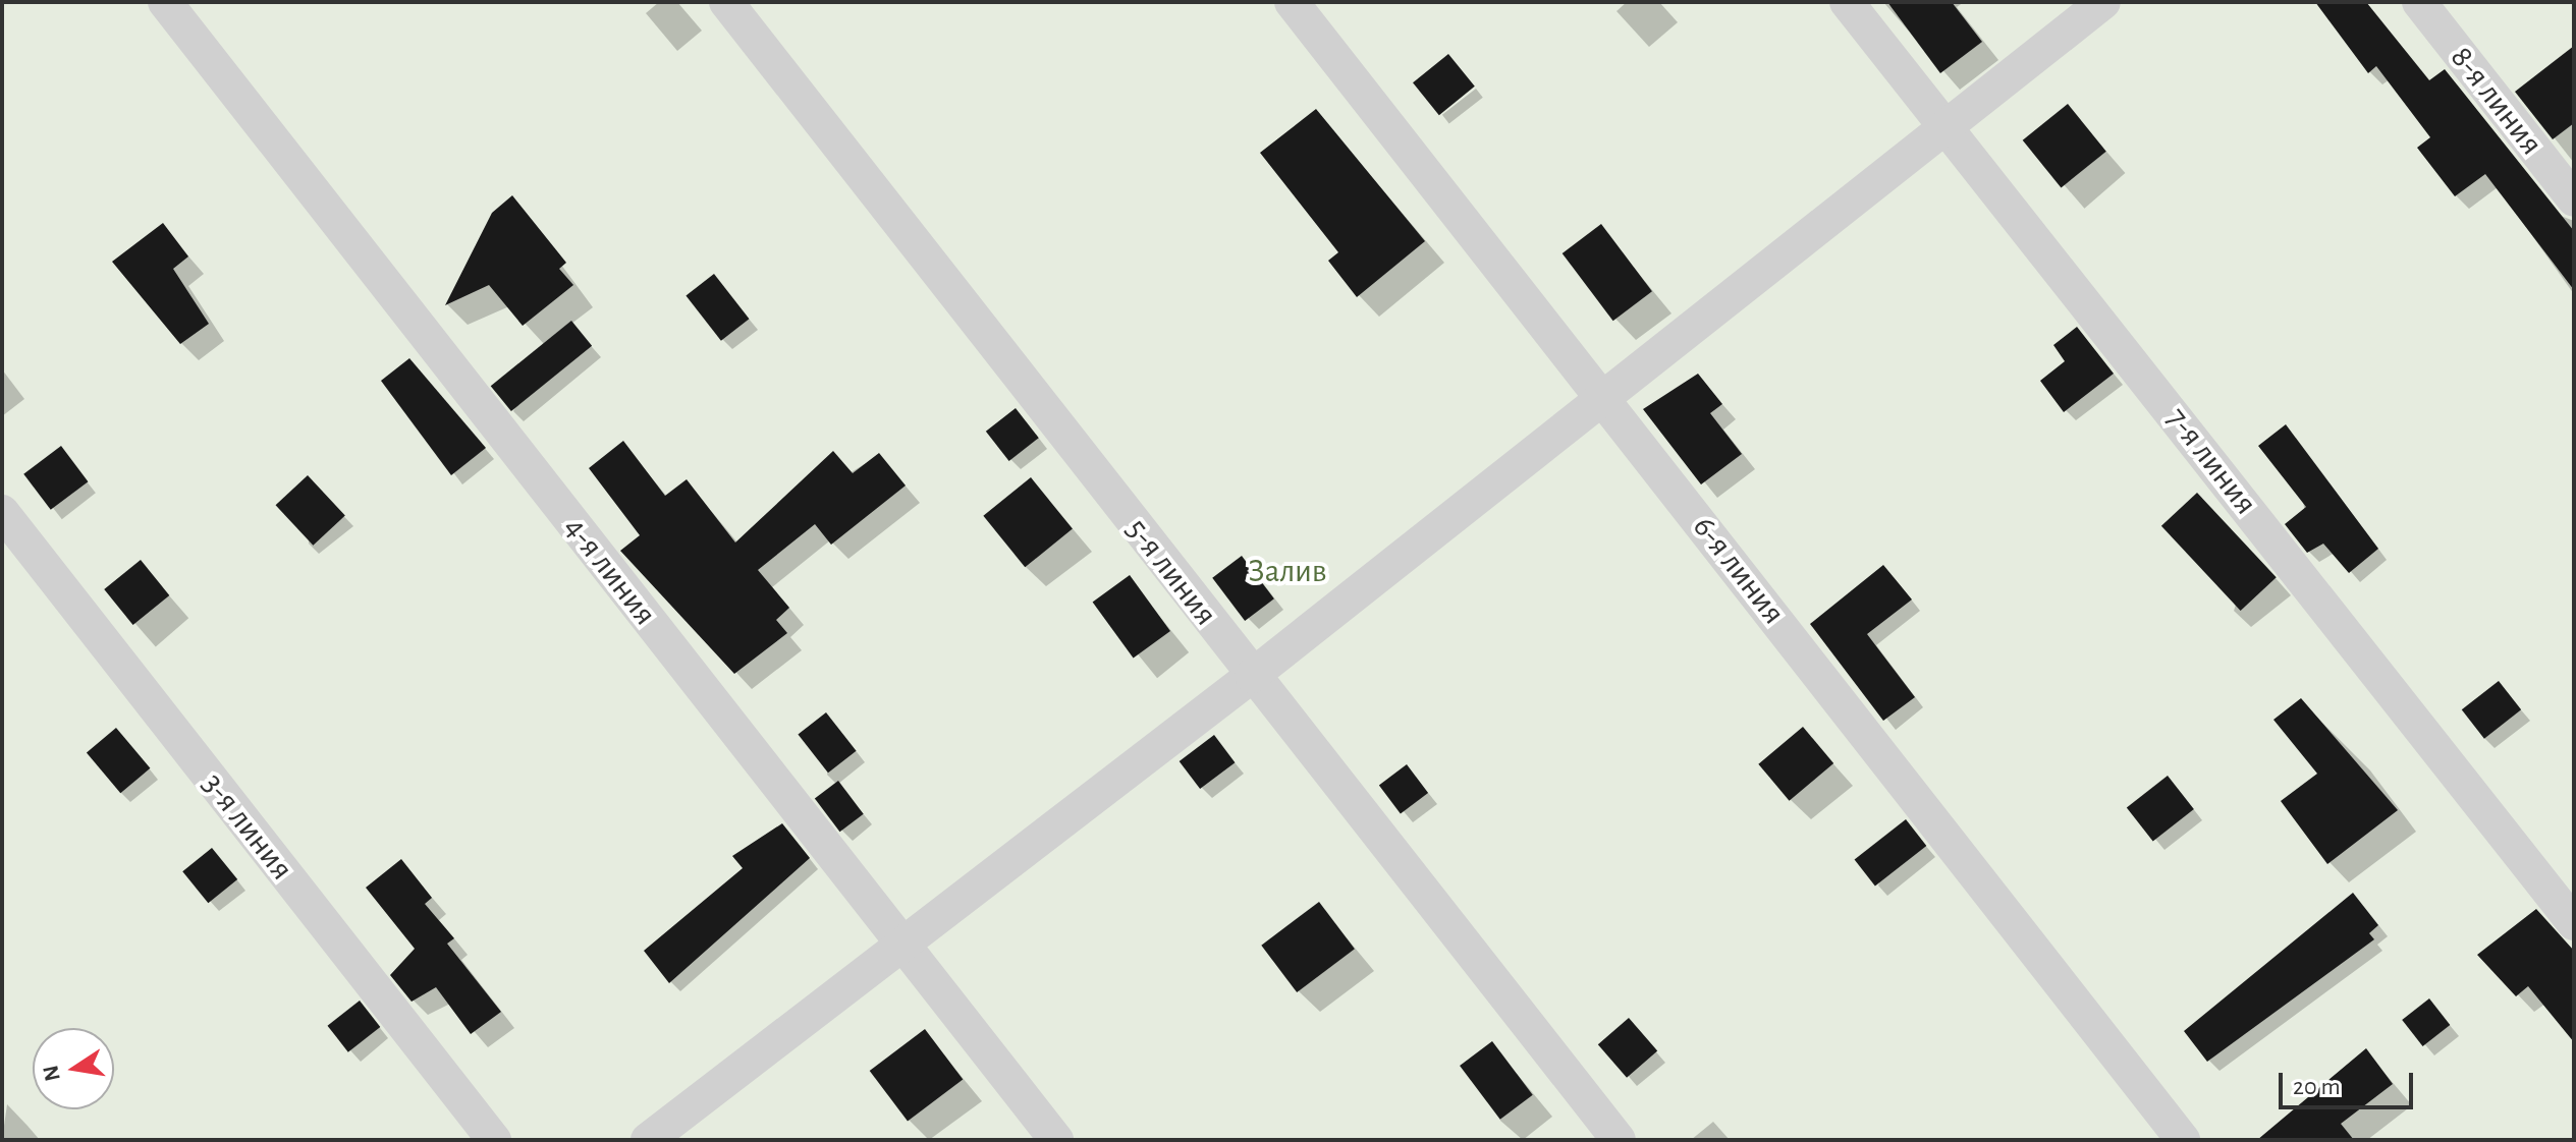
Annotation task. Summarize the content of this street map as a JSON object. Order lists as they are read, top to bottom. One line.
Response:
{"streets":{"street":["8-я линия","7-я линия","6-я линия","4-я линия","5-я линия","3-я линия"]},"parks":["Залив"],"scale_bar":"20 m","north":"left"}
